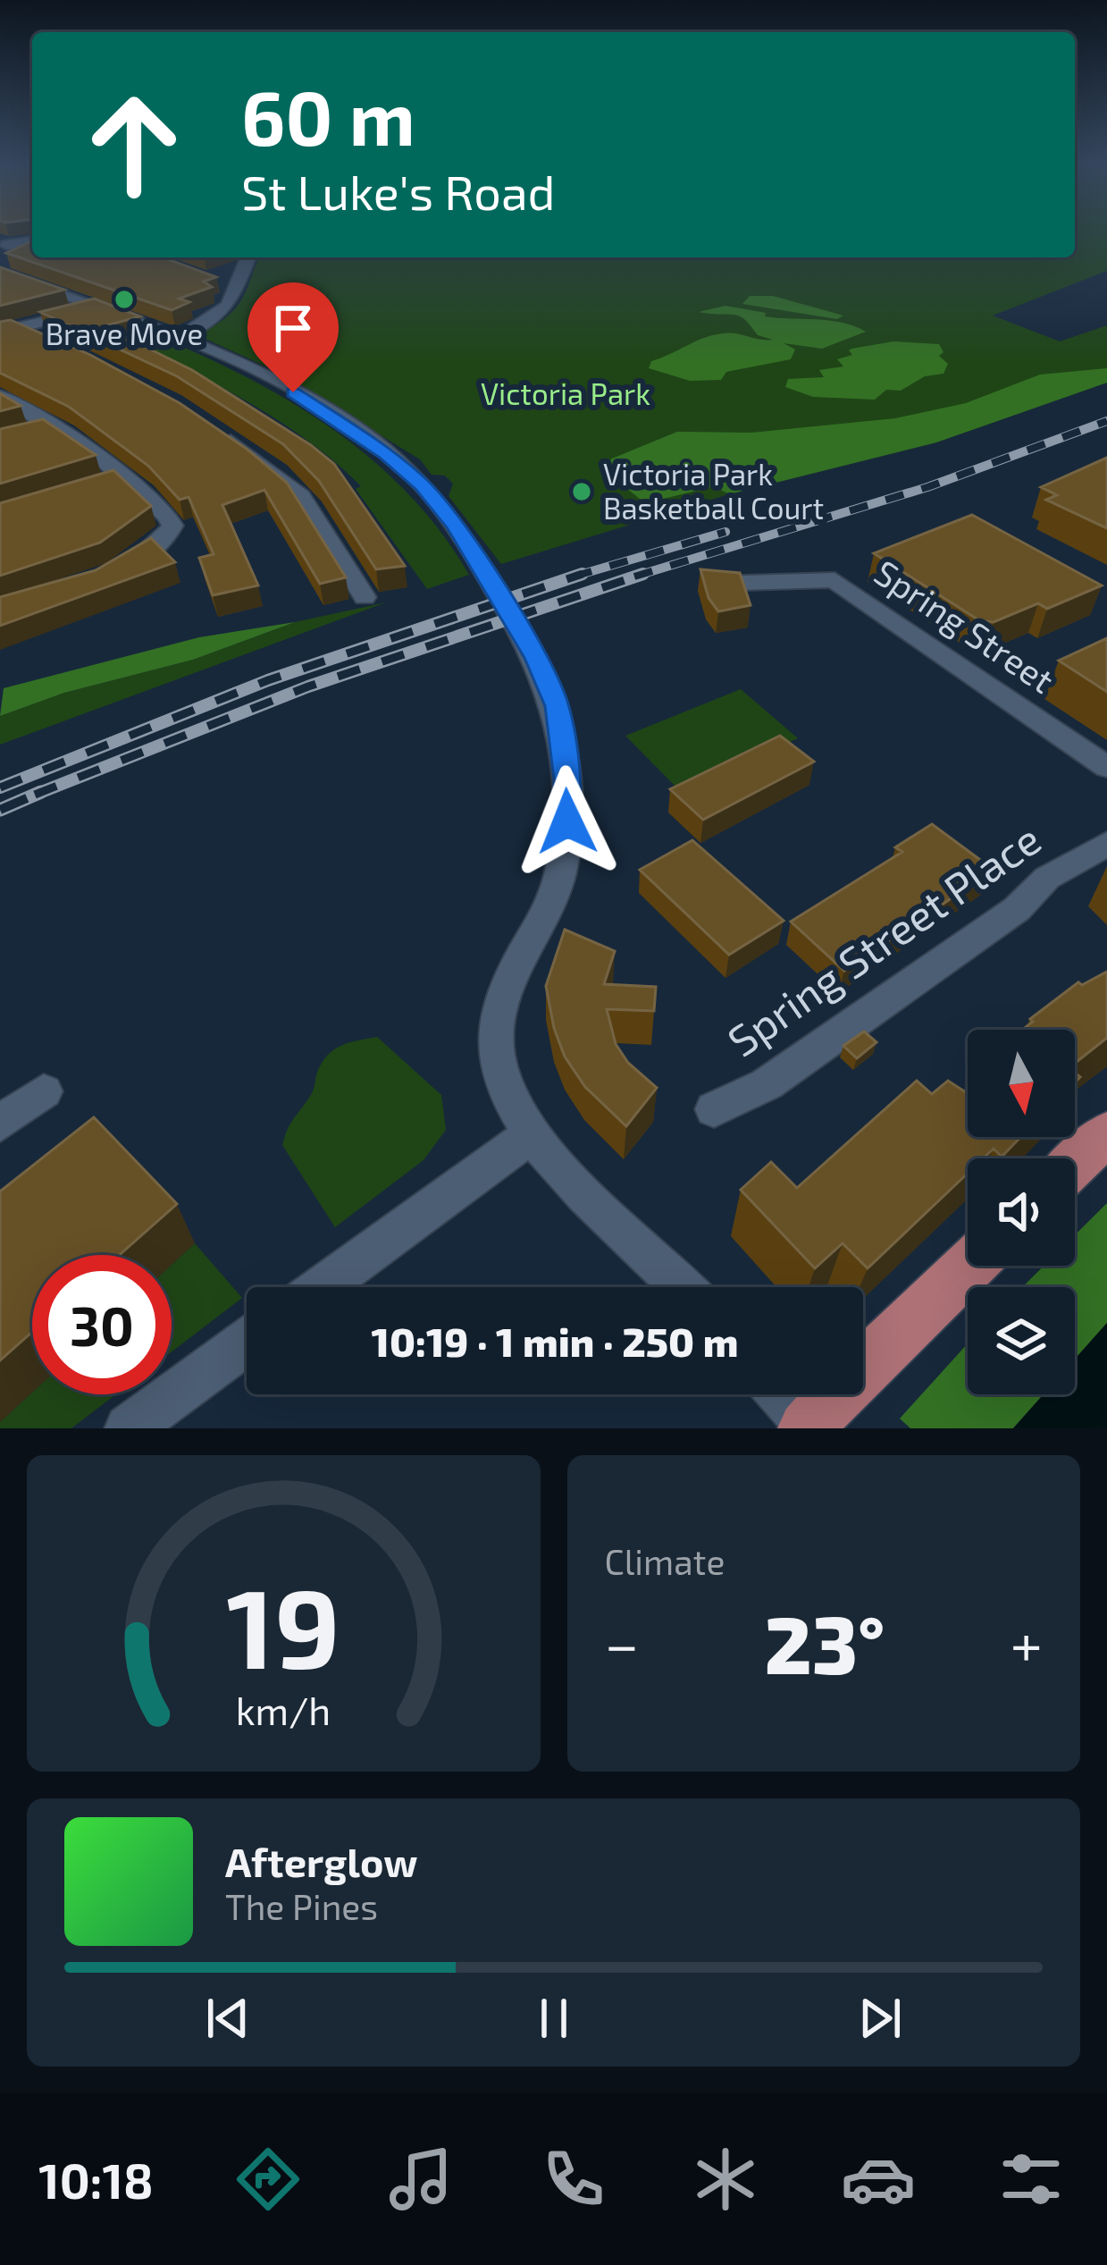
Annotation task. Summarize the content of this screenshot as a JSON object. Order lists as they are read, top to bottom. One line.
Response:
{"streets":{"street":["Spring Street","Spring Street Place"]},"parks":["Victoria Park"],"places":["Brave Move","Victoria Park Basketball Court"],"north":"bottom","page":{"turn":["60 m","St Luke's Road"],"limit":"30","trip":"10:19 · 1 min · 250 m","tile":"Climate","heat":["−","23°","+"],"song":["Afterglow","The Pines"],"tabs":"10:18","gauge":["19","km/h"]}}
